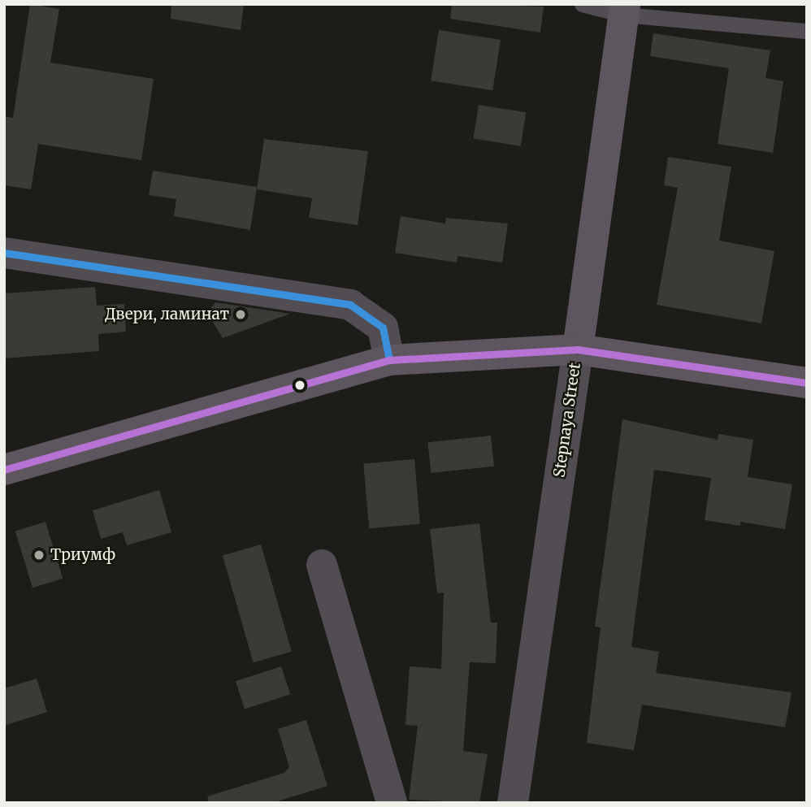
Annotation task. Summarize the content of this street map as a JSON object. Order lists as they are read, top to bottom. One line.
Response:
{"streets":{"main road":["Stepnaya Street"]},"places":["Двери, ламинат","Триумф"]}
